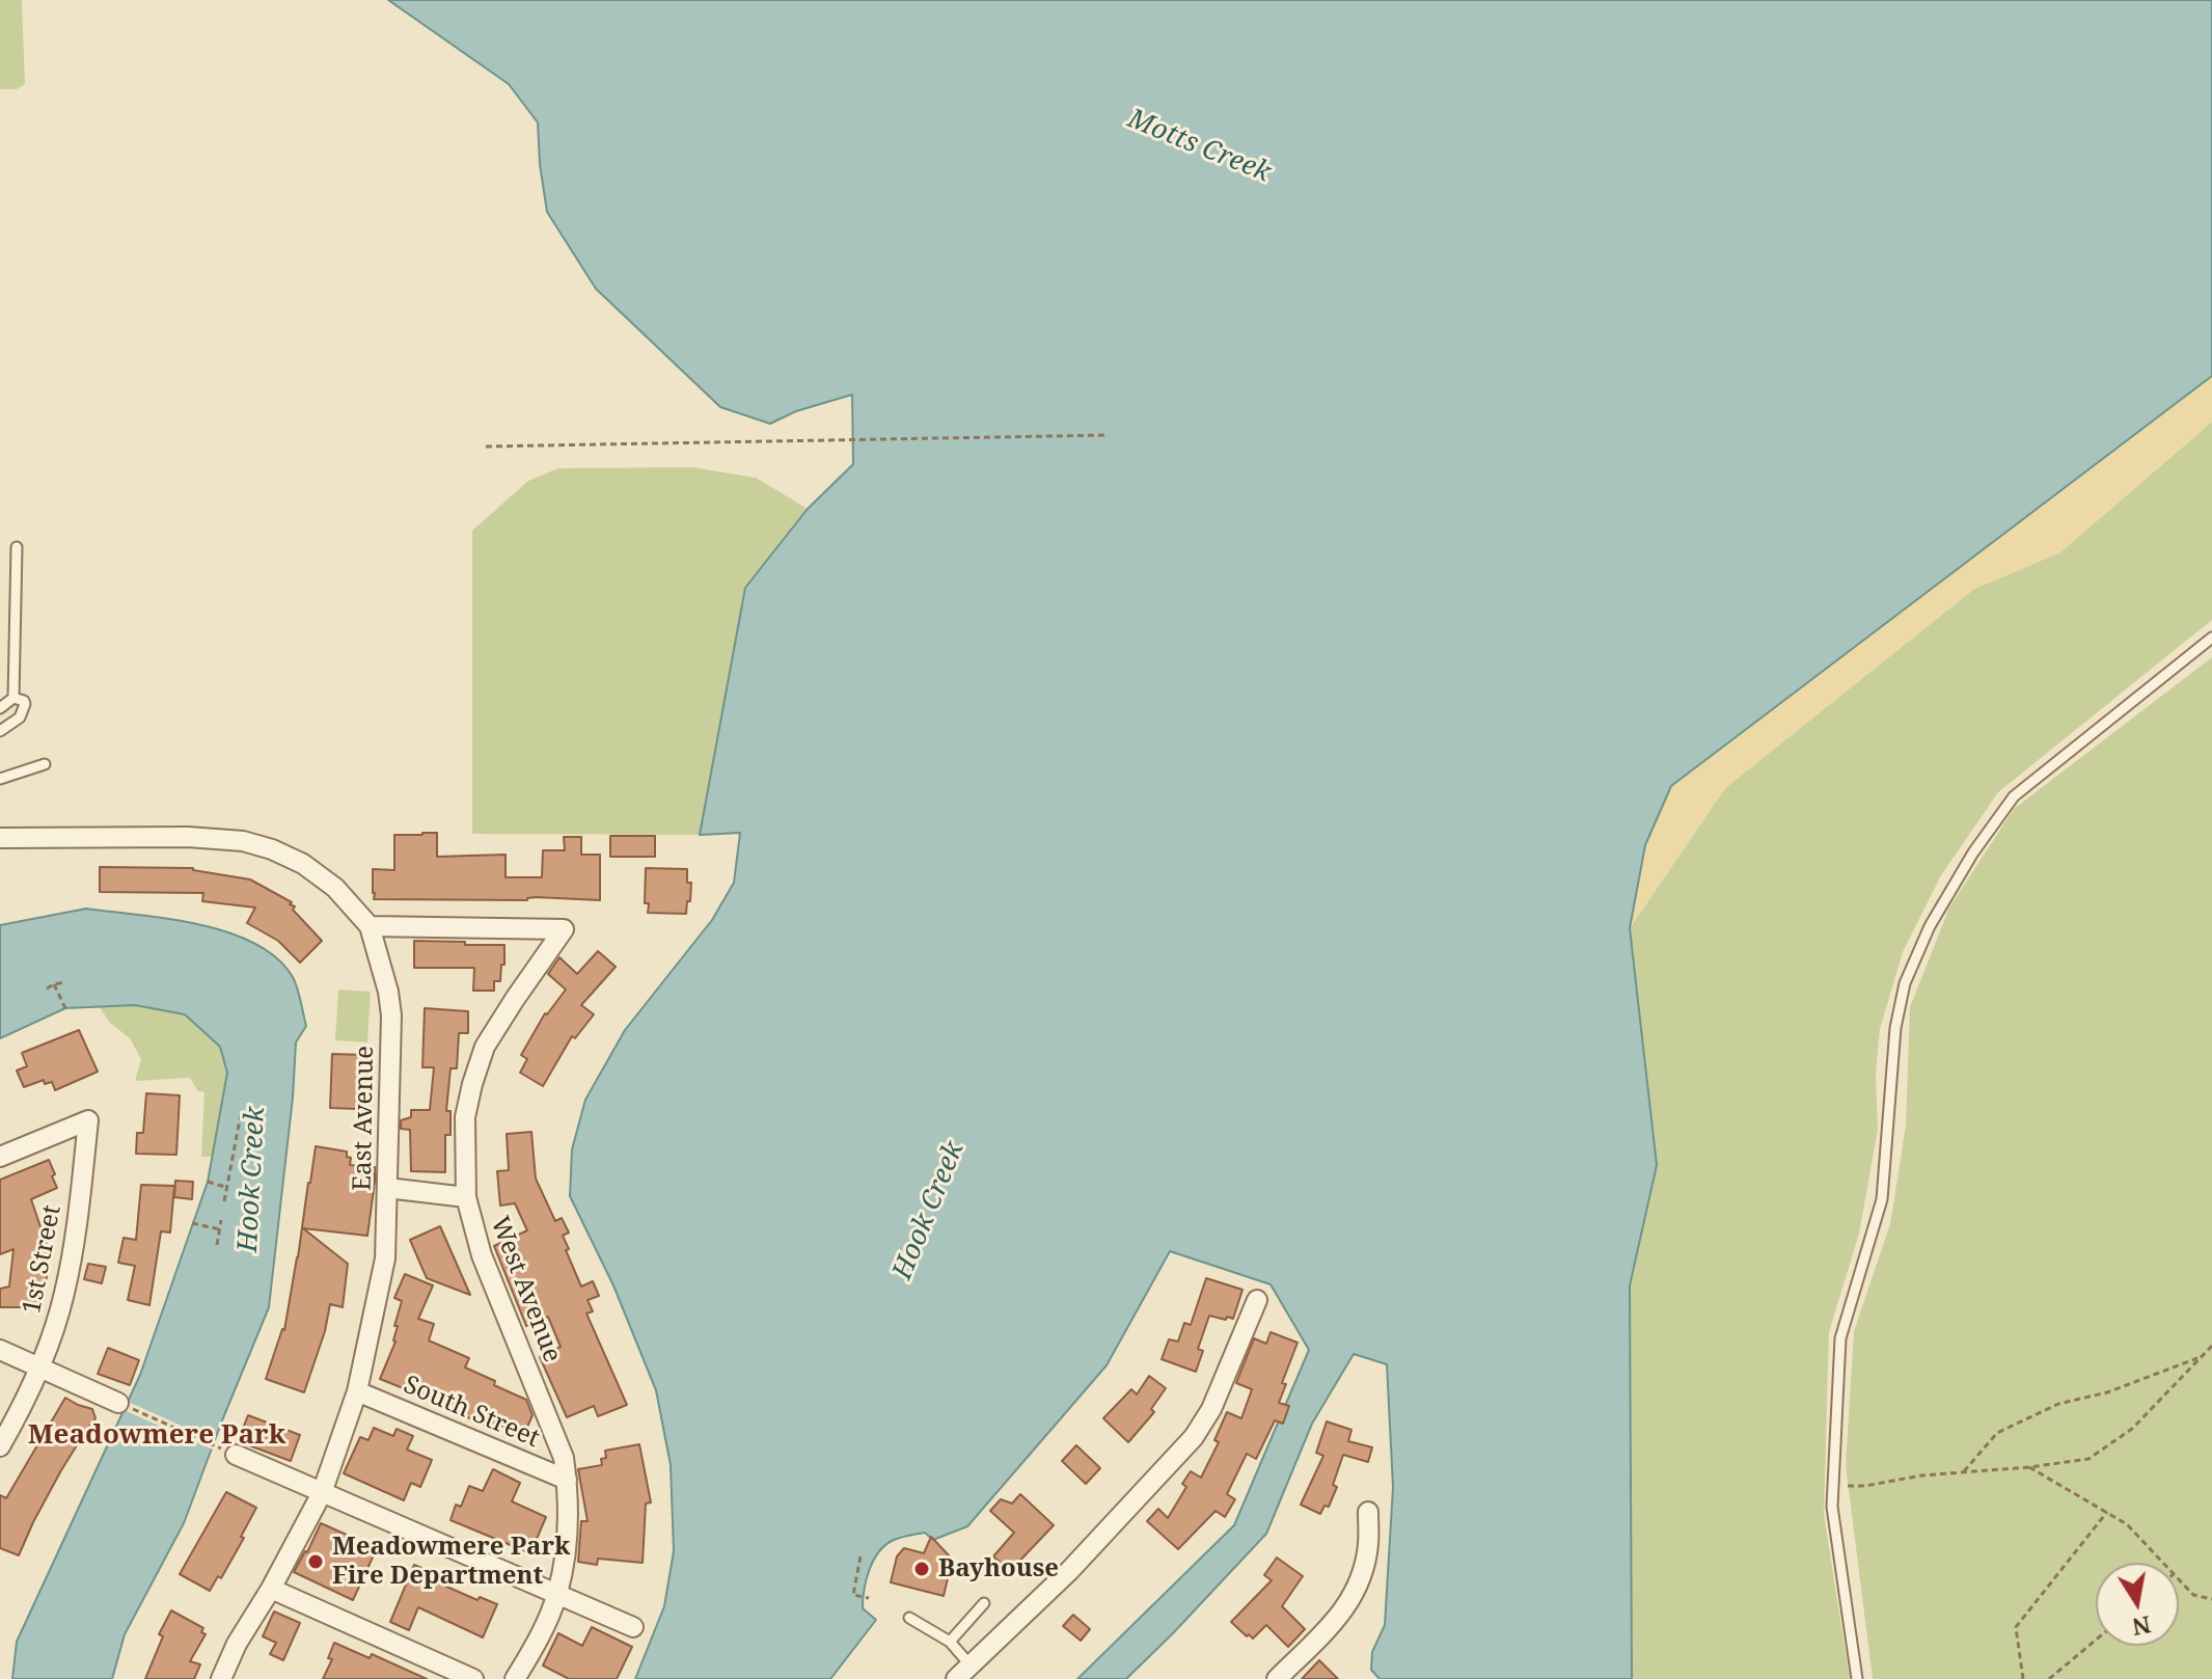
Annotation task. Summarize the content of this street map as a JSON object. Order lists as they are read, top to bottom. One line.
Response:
{"streets":{"street":["East Avenue","1st Street","West Avenue","South Street"]},"crossings":[["East Avenue","West Avenue"],["East Avenue","South Street"],["West Avenue","South Street"]],"districts":["Meadowmere Park"],"water":["Motts Creek","Hook Creek"],"places":["Meadowmere Park Fire Department","Bayhouse"],"north":"bottom"}
